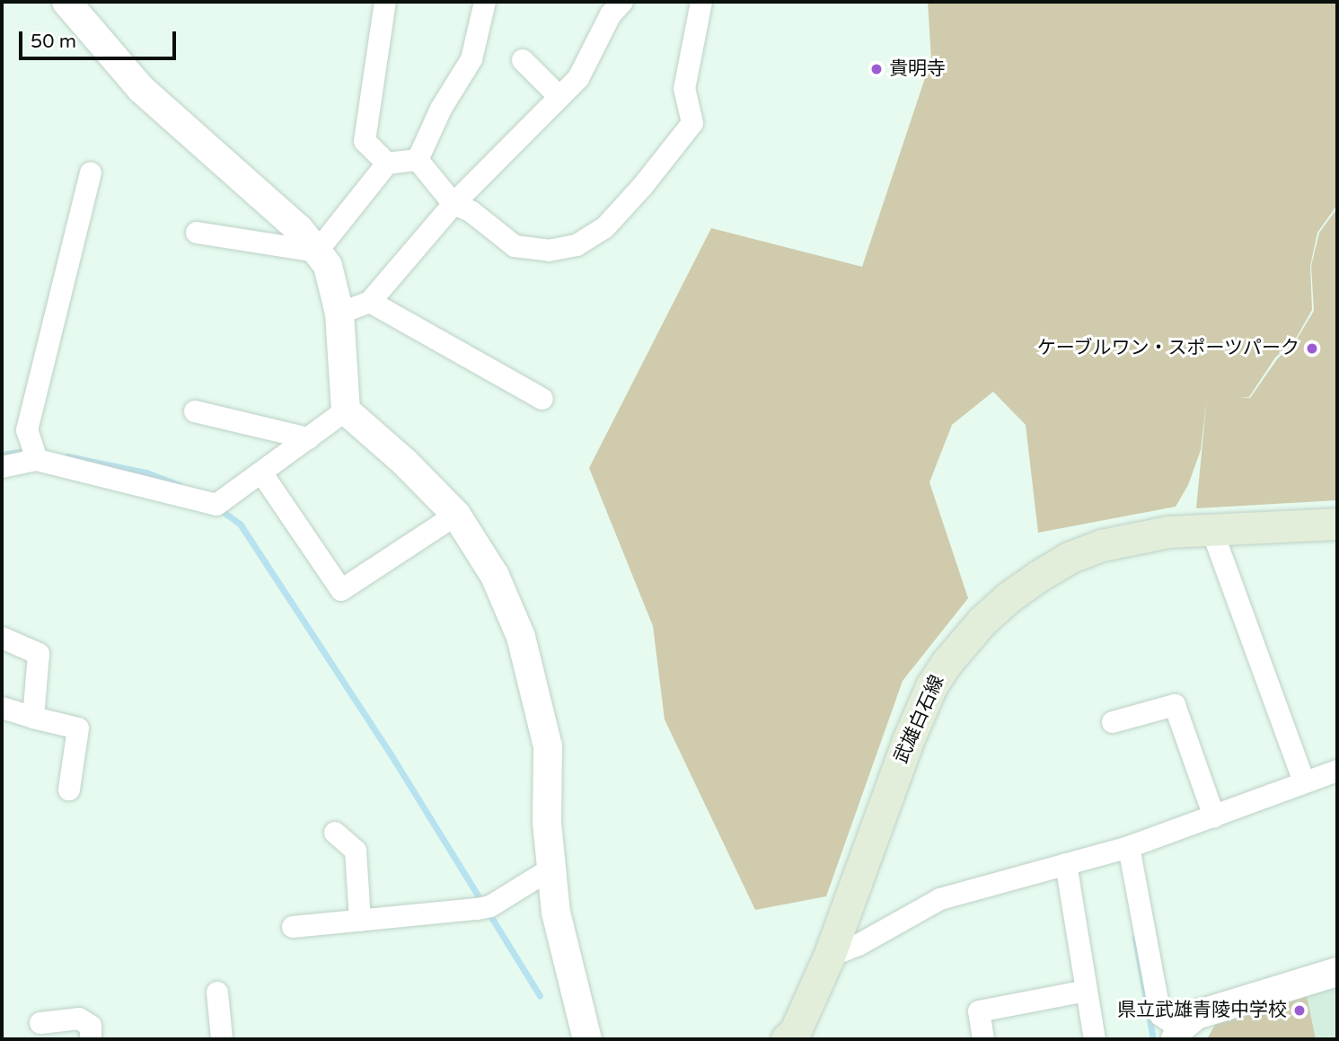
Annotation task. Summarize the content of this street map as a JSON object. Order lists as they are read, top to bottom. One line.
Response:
{"streets":{"main road":["武雄白石線"]},"places":["貴明寺","ケーブルワン・スポーツパーク","県立武雄青陵中学校"],"scale_bar":"50 m"}
